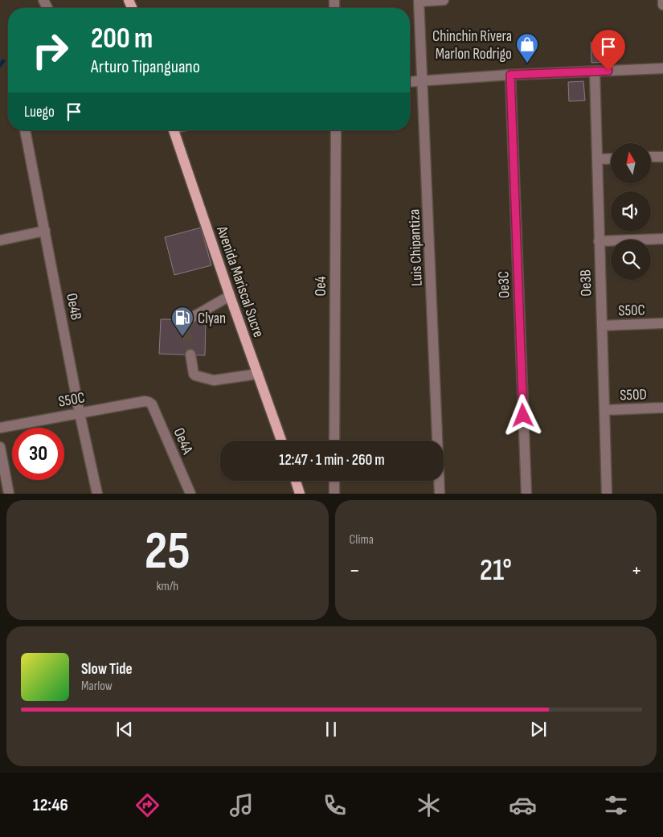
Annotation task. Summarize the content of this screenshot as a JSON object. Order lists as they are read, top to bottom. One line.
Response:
{"streets":{"main road":["Avenida Mariscal Sucre"],"street":["Luis Chipantiza","Oe3B","Oe3C","Oe4","Oe4B","S50C","S50D","Oe4A"]},"crossings":[["Oe3B","S50C"],["Oe3B","S50D"],["Oe4B","S50C"],["S50C","Oe4A"]],"places":{"shop":["Chinchin Rivera Marlon Rodrigo"],"fuel station":["Clyan"]},"north":"top","page":{"turn":["200 m","Arturo Tipanguano"],"then":"Luego","limit":"30","trip":"12:47 · 1 min · 260 m","tile":[["25","km/h"],"Clima"],"heat":["−","21°","+"],"song":["Slow Tide","Marlow"],"tabs":"12:46"}}
